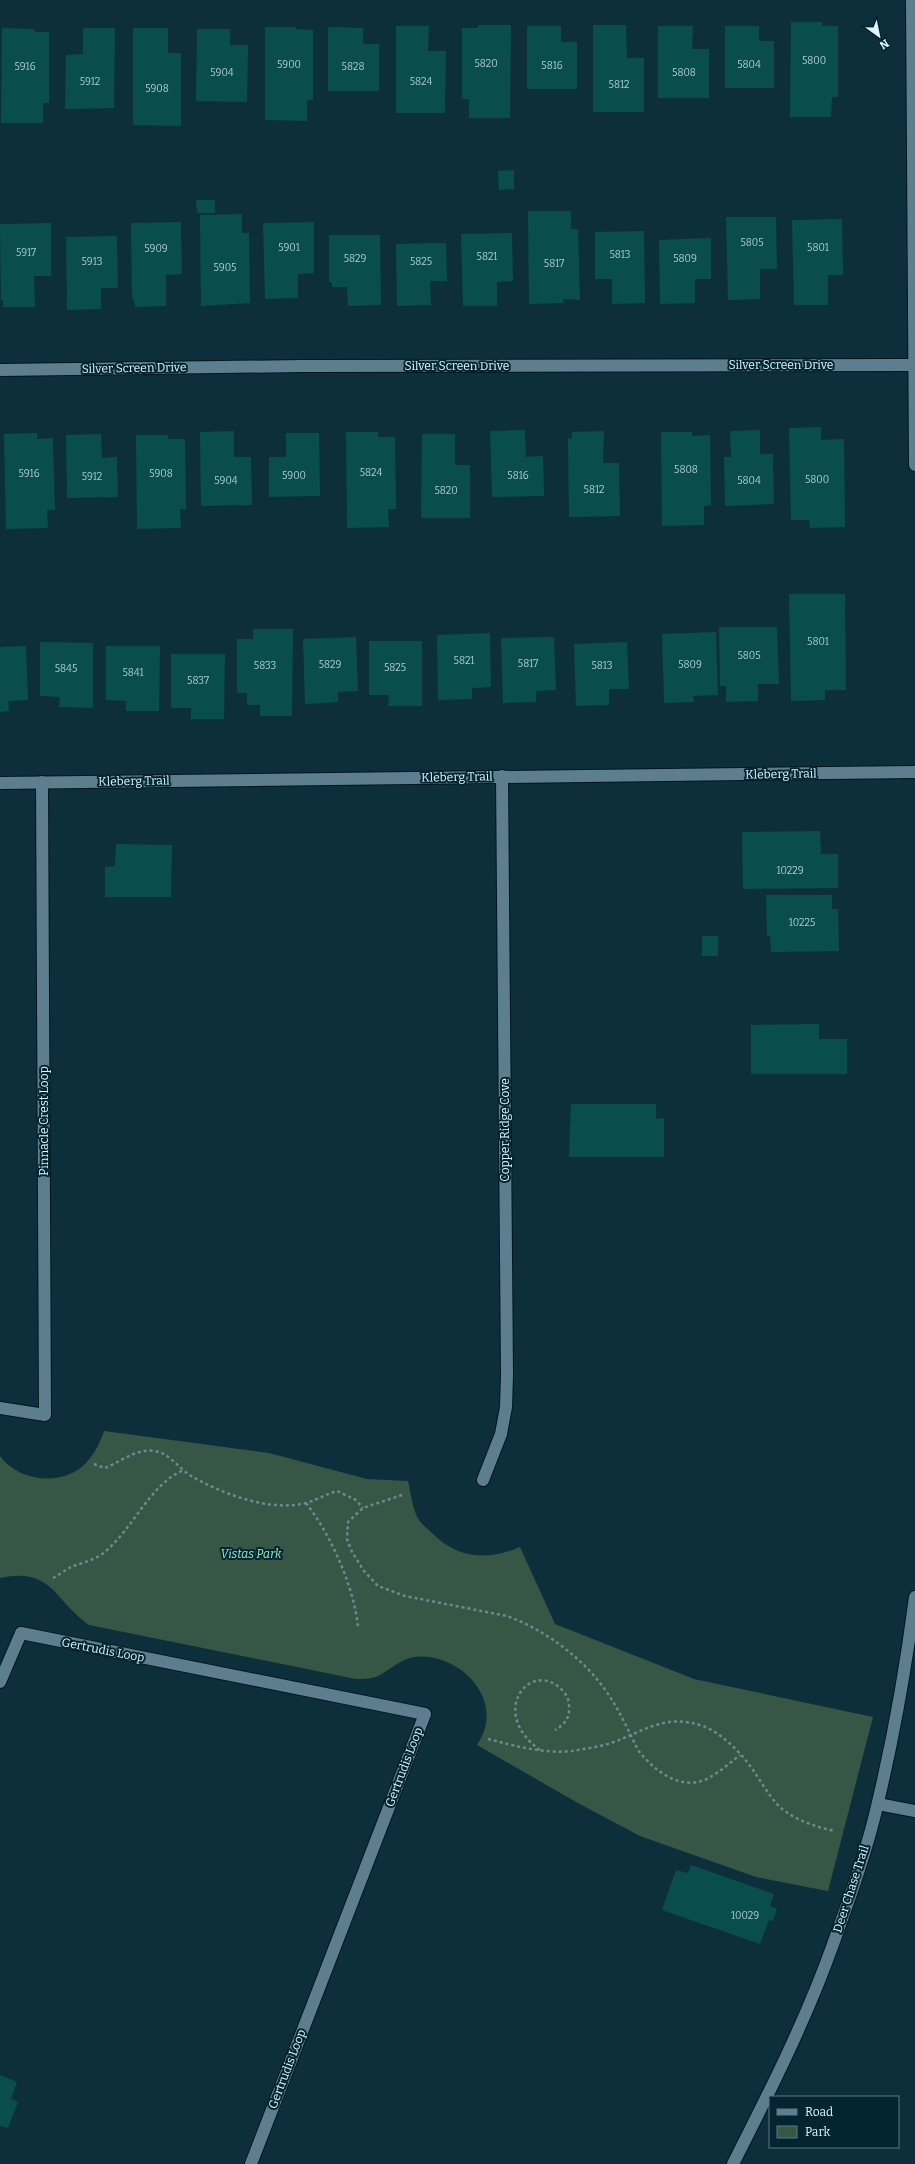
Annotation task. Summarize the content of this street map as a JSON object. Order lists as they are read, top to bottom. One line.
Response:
{"streets":{"street":["Silver Screen Drive","Kleberg Trail","Pinnacle Crest Loop","Copper Ridge Cove","Gertrudis Loop","Deer Chase Trail"]},"crossings":[["Kleberg Trail","Pinnacle Crest Loop"],["Kleberg Trail","Copper Ridge Cove"]],"parks":["Vistas Park"],"house_numbers":["5800","5820","5900","5804","5816","5916","5828","5904","5808","5912","5824","5812","5908","5805","5901","5801","5909","5917","5813","5821","5829","5809","5913","5825","5817","5905","5808","5824","5916","5908","5900","5816","5912","5800","5904","5804","5812","5820","5801","5805","5821","5817","5829","5809","5833","5813","5825","5845","5841","5837","10229","10225","10029"],"legend":["Road","Park"],"north":"bottom right"}
